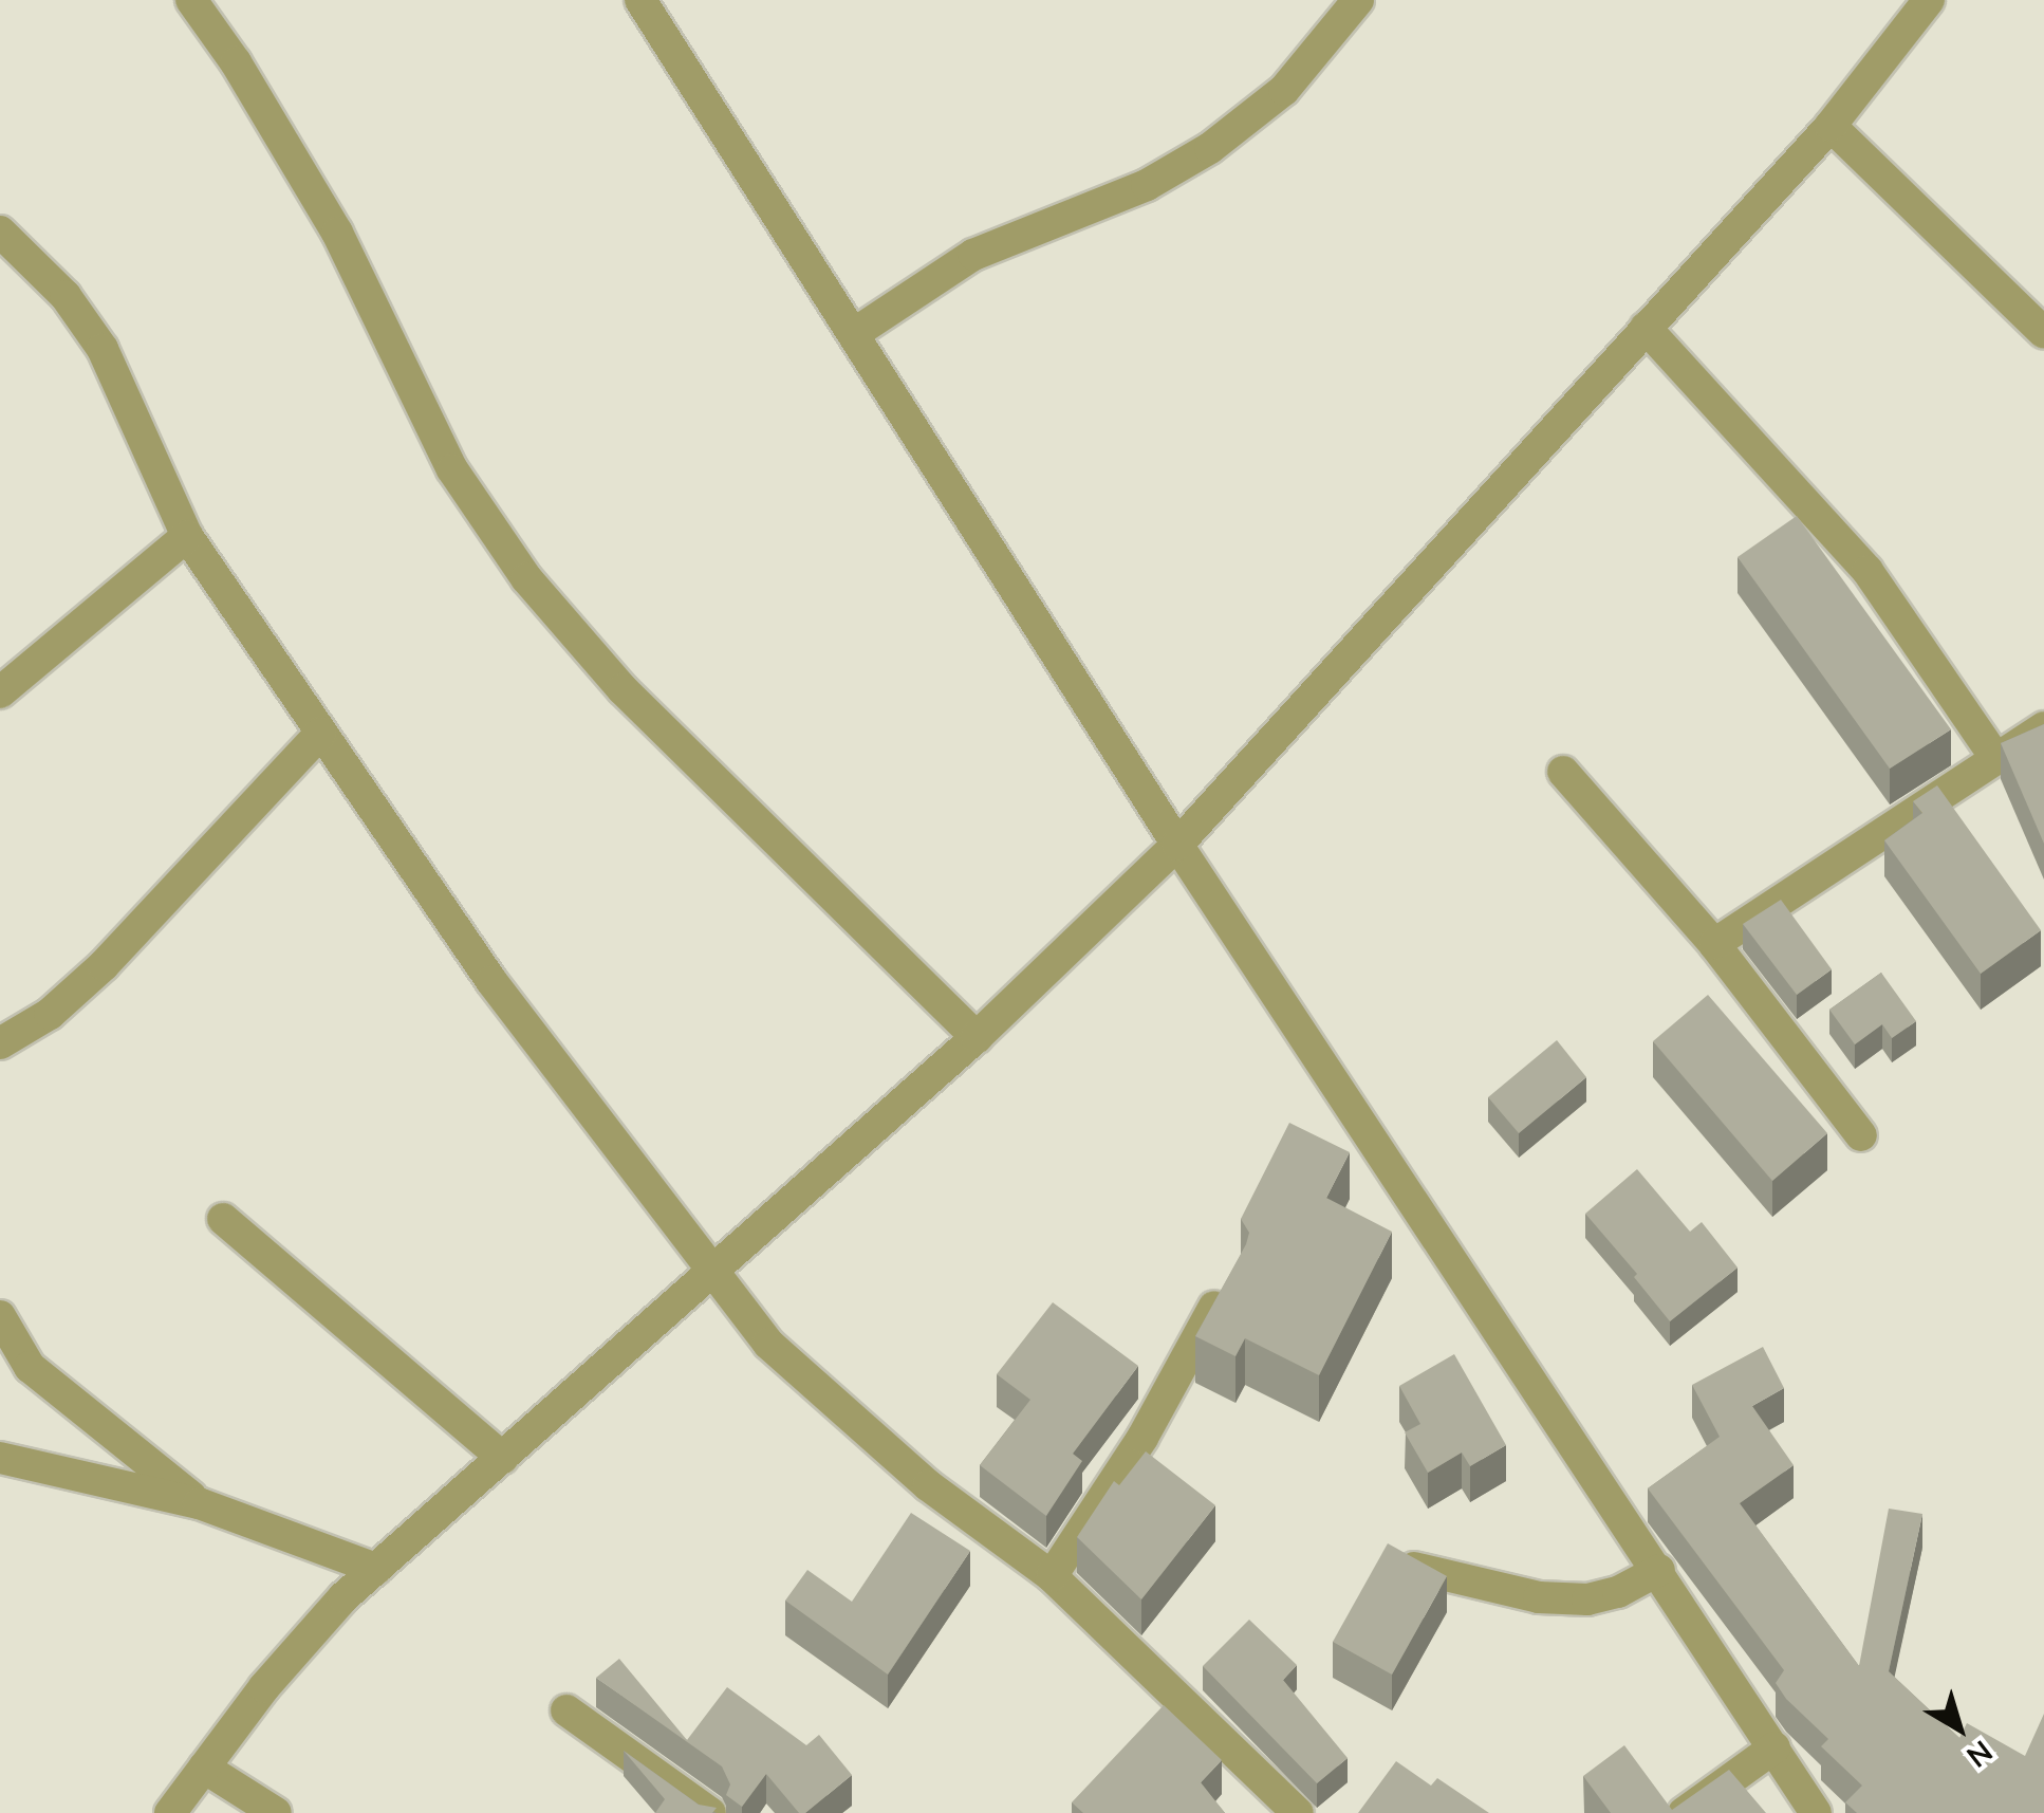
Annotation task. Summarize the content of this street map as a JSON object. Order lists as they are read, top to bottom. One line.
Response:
{"north":"bottom right"}
